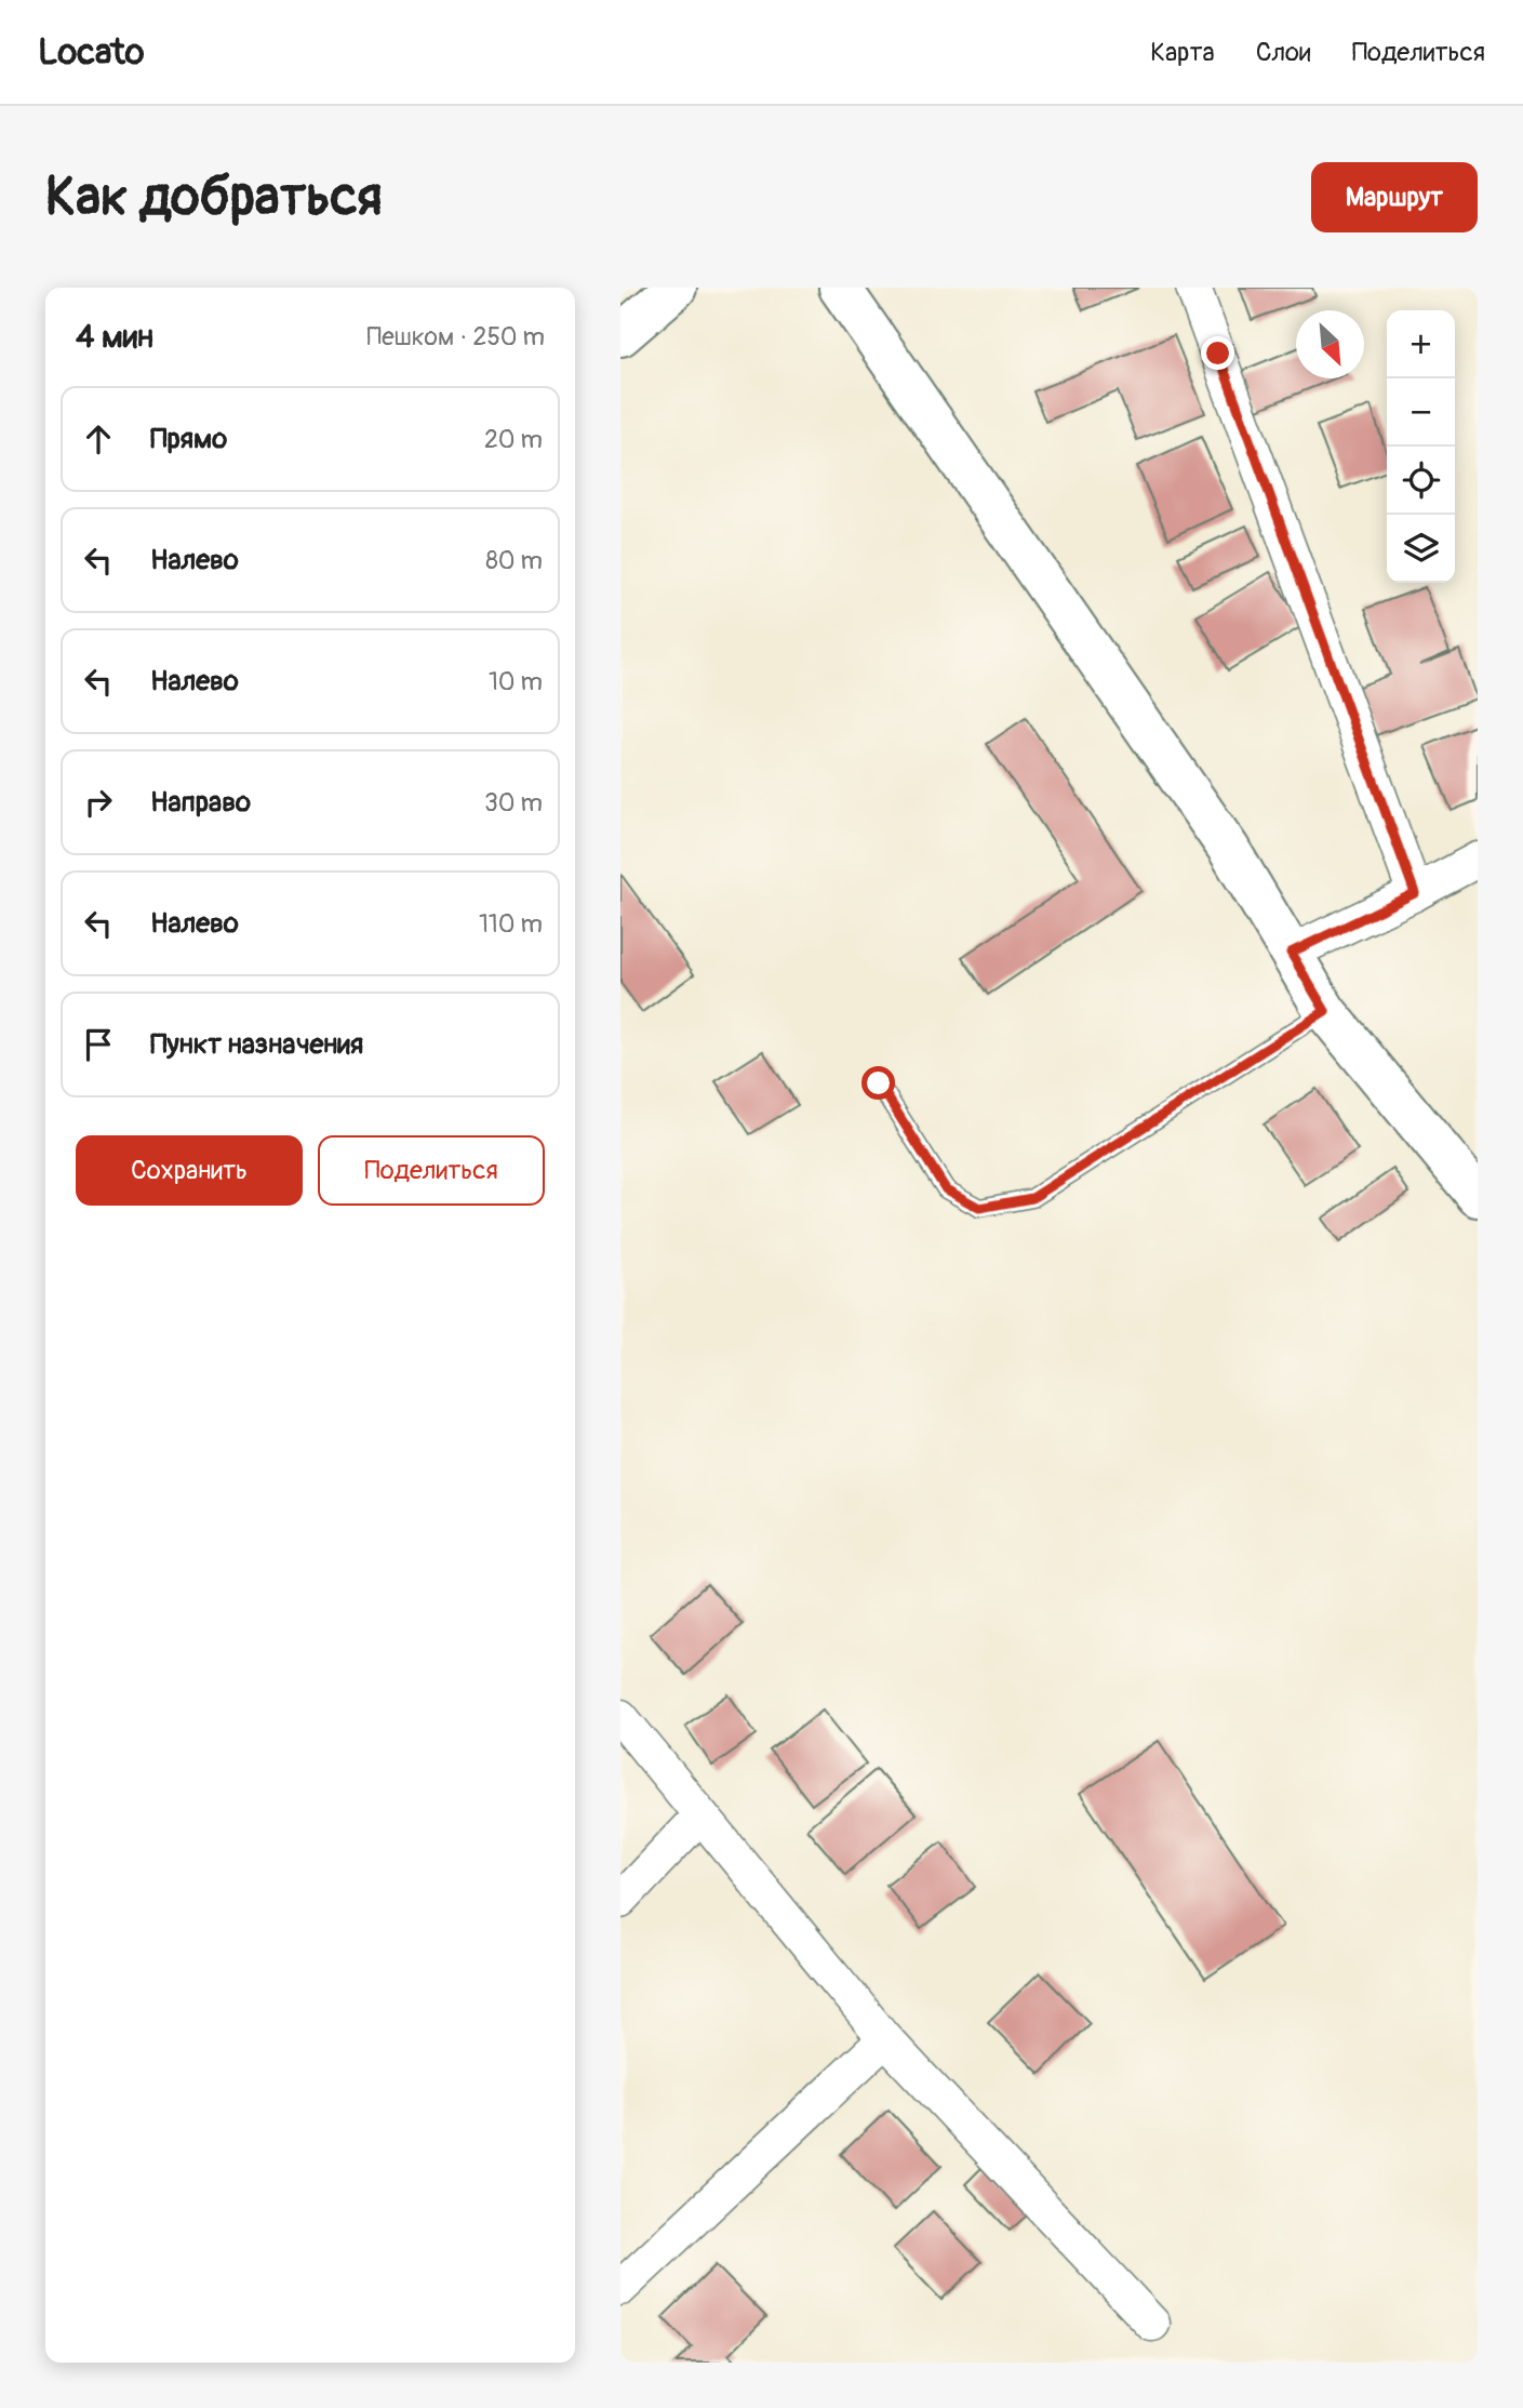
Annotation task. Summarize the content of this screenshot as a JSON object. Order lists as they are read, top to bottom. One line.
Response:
{"north":"bottom right","page":{"header":"Locato","nav":["Карта","Слои","Поделиться"],"buttons":["Маршрут",["Сохранить","Поделиться"]],"title":"Как добраться","heading":["4 мин","Пешком · 250 m"],"map_buttons":["+","−"],"list":[["Прямо","20 m"],["Налево","80 m"],["Налево","10 m"],["Направо","30 m"],["Налево","110 m"],"Пункт назначения"]}}
